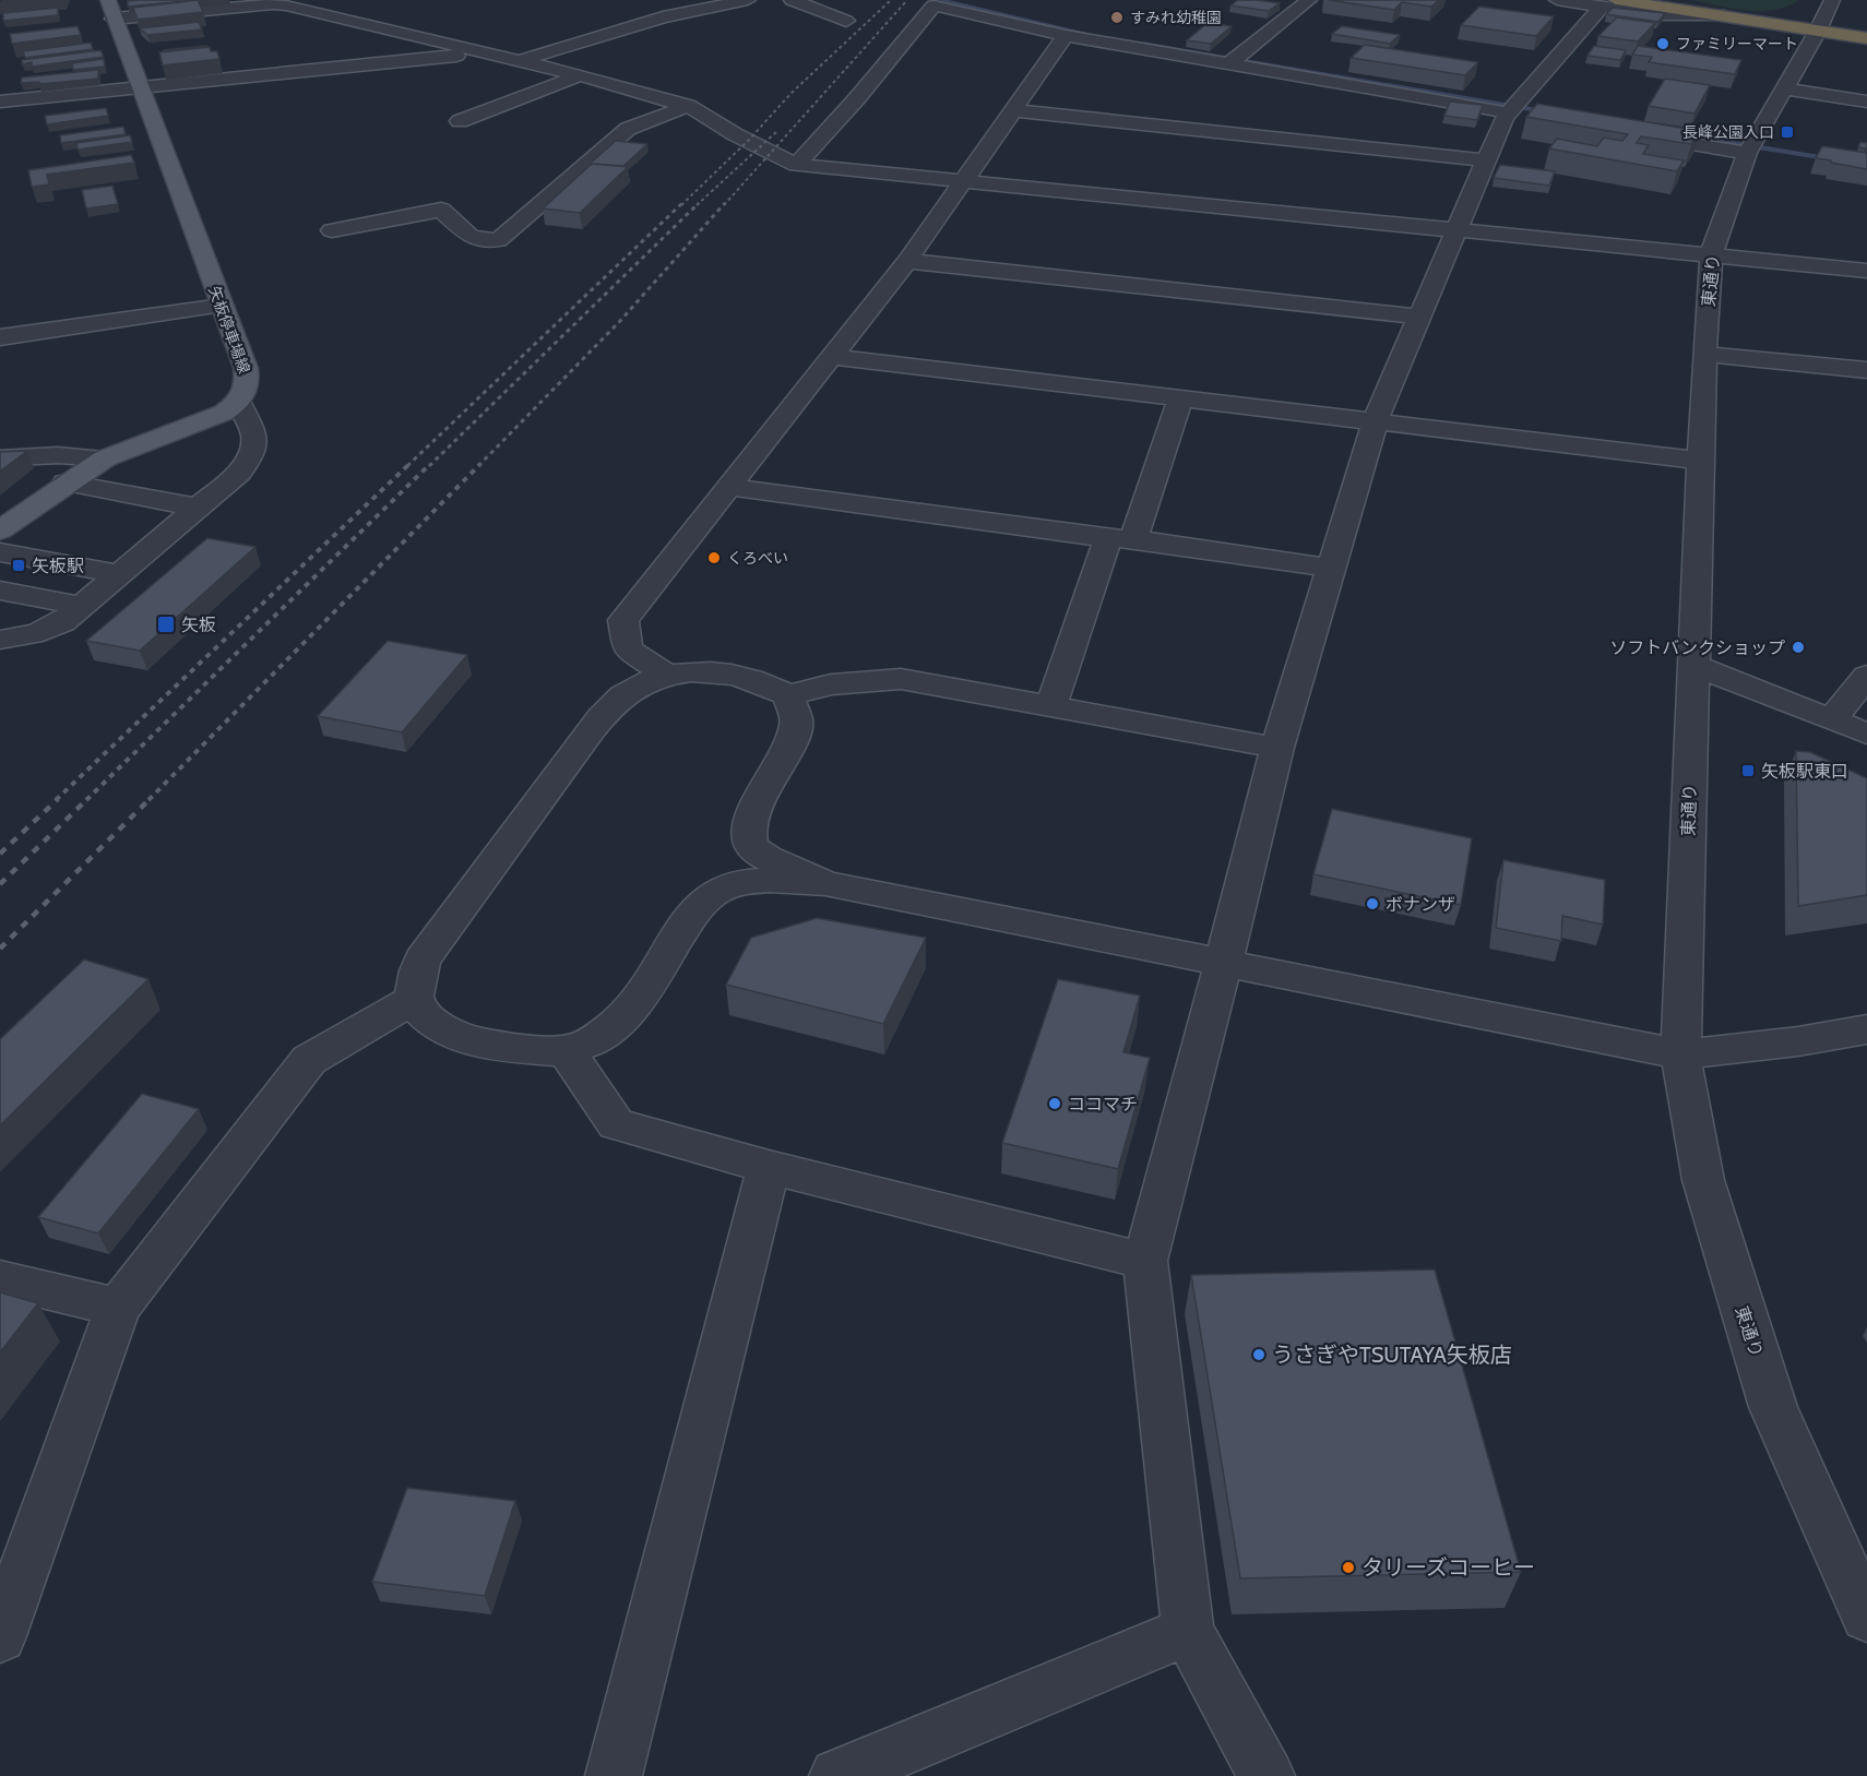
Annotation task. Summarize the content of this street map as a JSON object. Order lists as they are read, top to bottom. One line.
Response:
{"streets":{"main road":["矢板停車場線"],"street":["東通り"]},"places":{"other":["すみれ幼稚園","ファミリーマート","くろべい","ソフトバンクショップ","ボナンザ","ココマチ","うさぎやTSUTAYA矢板店","タリーズコーヒー"],"transit":["長峰公園入口","矢板駅","矢板","矢板駅東口"]}}
